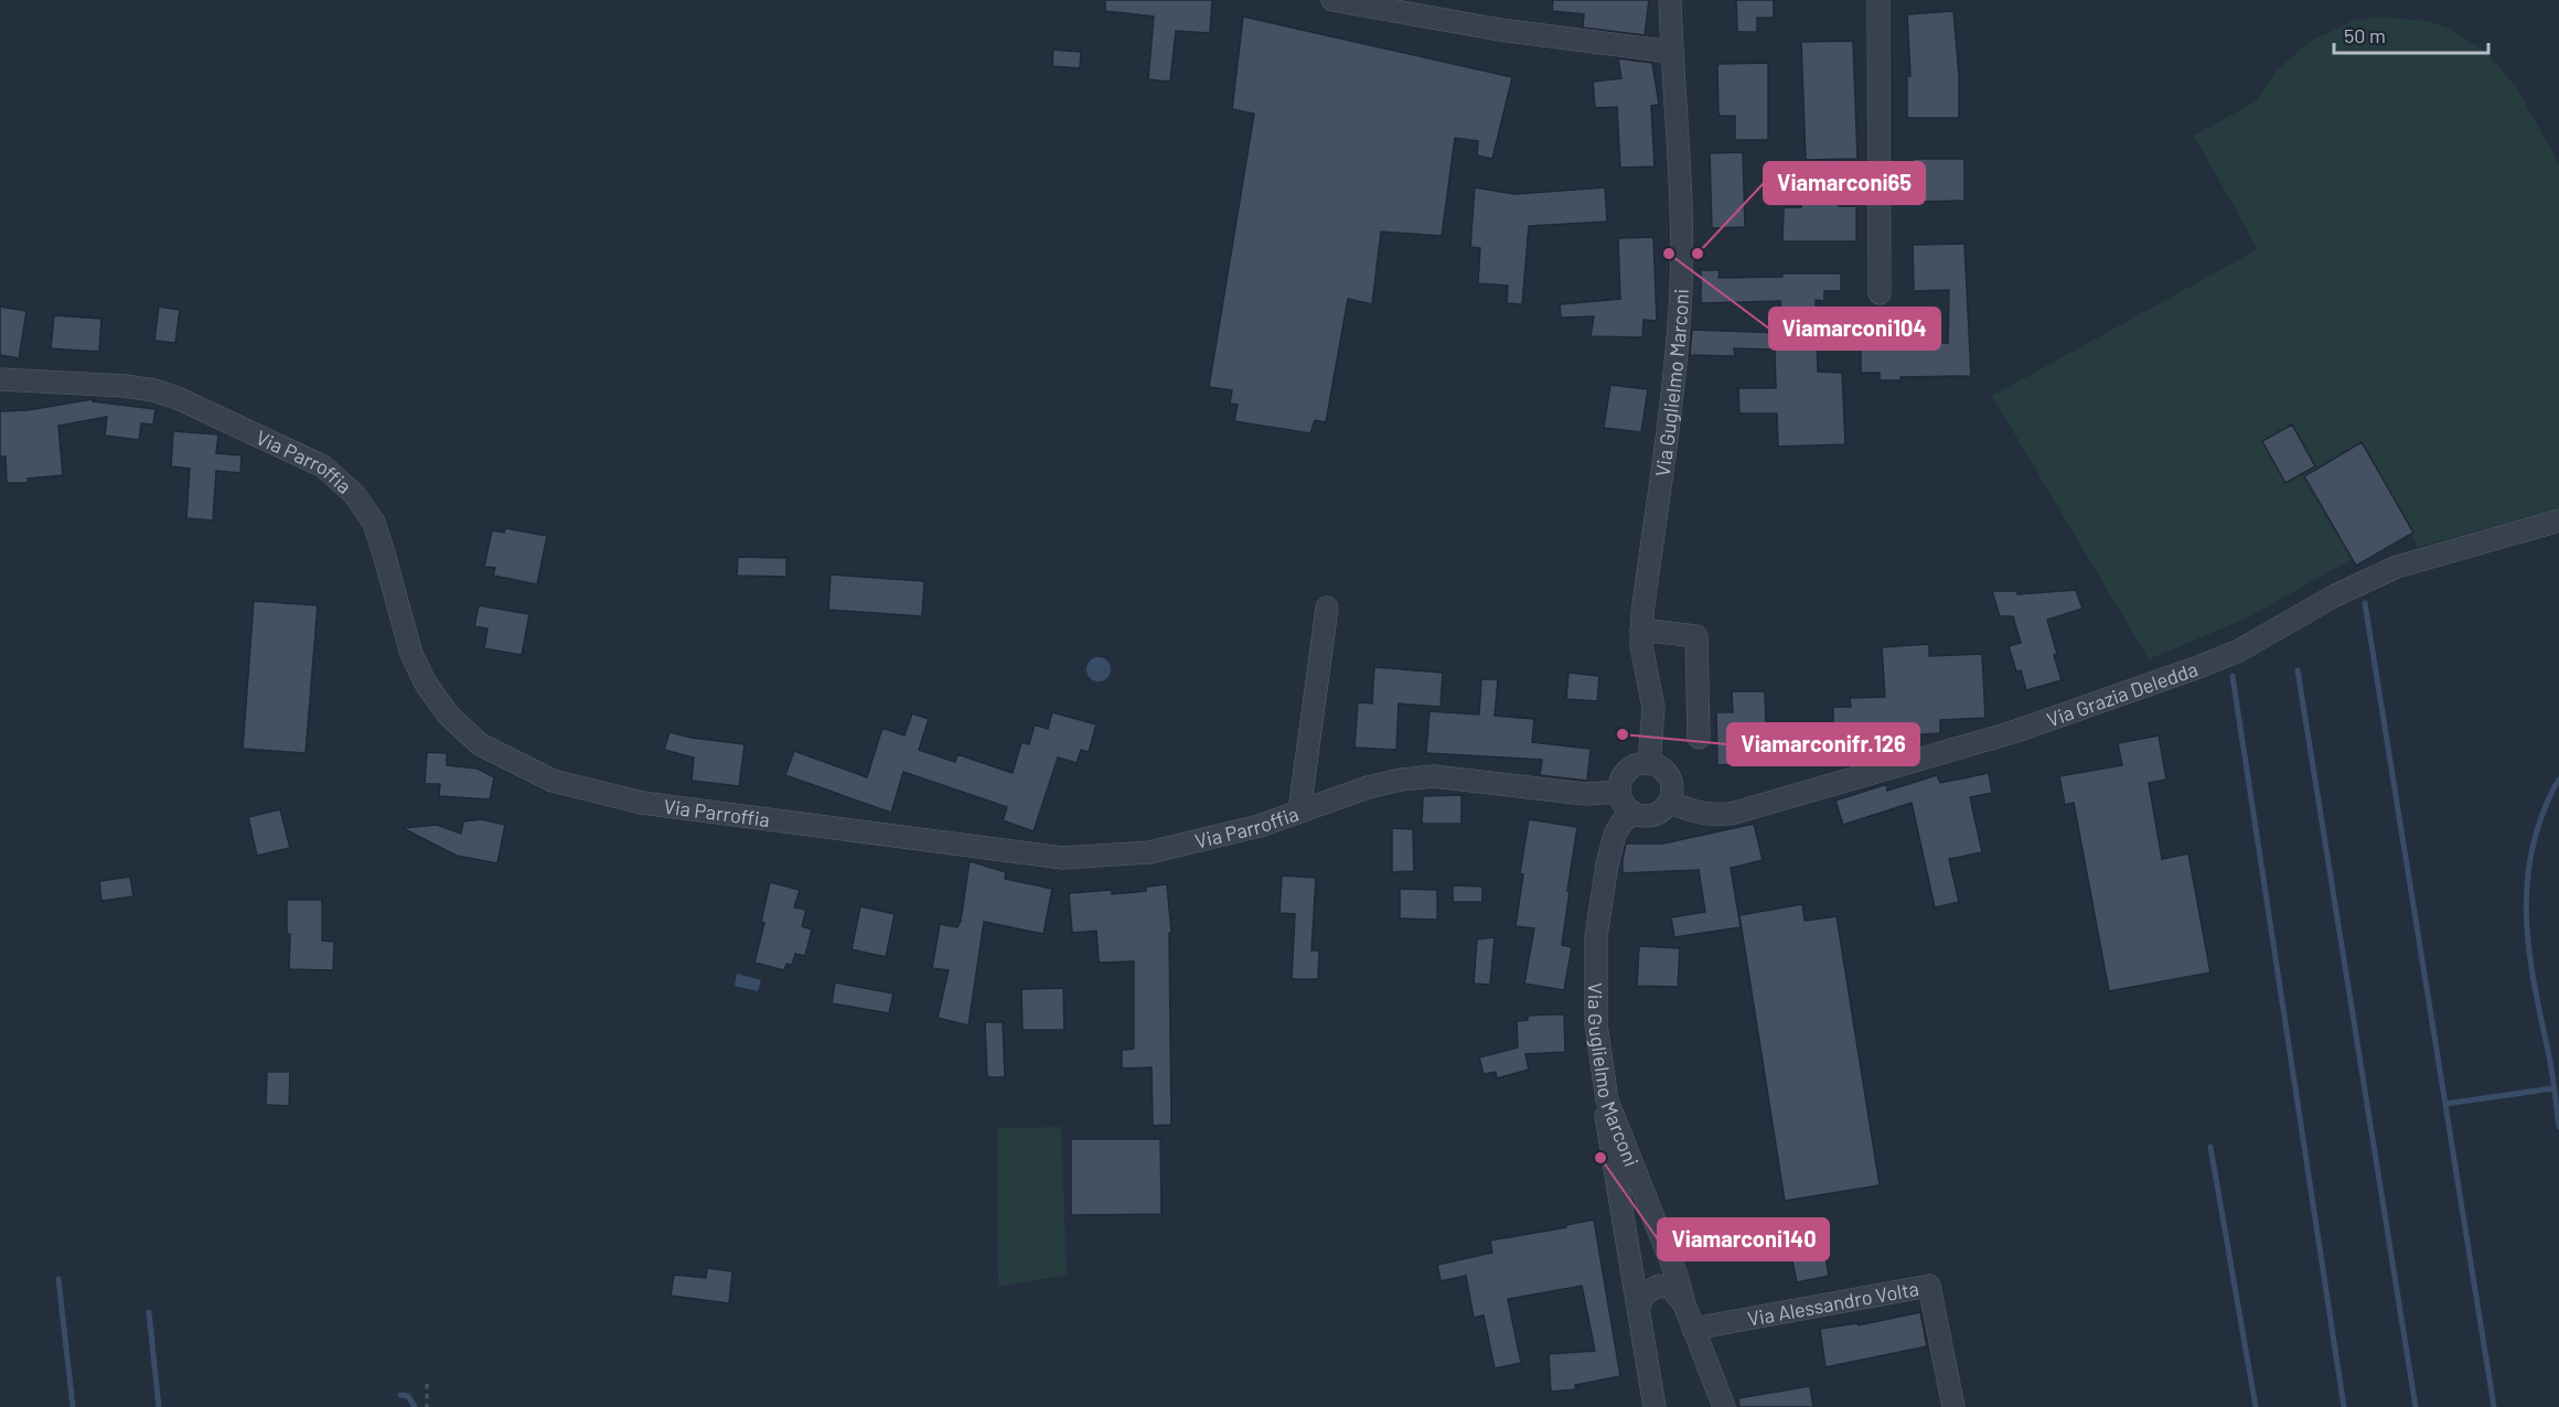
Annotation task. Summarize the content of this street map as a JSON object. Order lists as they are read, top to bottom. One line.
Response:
{"streets":{"street":["Via Guglielmo Marconi","Via Parroffia","Via Grazia Deledda","Via Alessandro Volta"]},"crossings":[["Via Guglielmo Marconi","Via Parroffia"],["Via Guglielmo Marconi","Via Grazia Deledda"],["Via Guglielmo Marconi","Via Alessandro Volta"],["Via Parroffia","Via Grazia Deledda"]],"places":["Viamarconi104","Viamarconi65","Viamarconifr.126","Viamarconi140"],"scale_bar":"50 m"}
